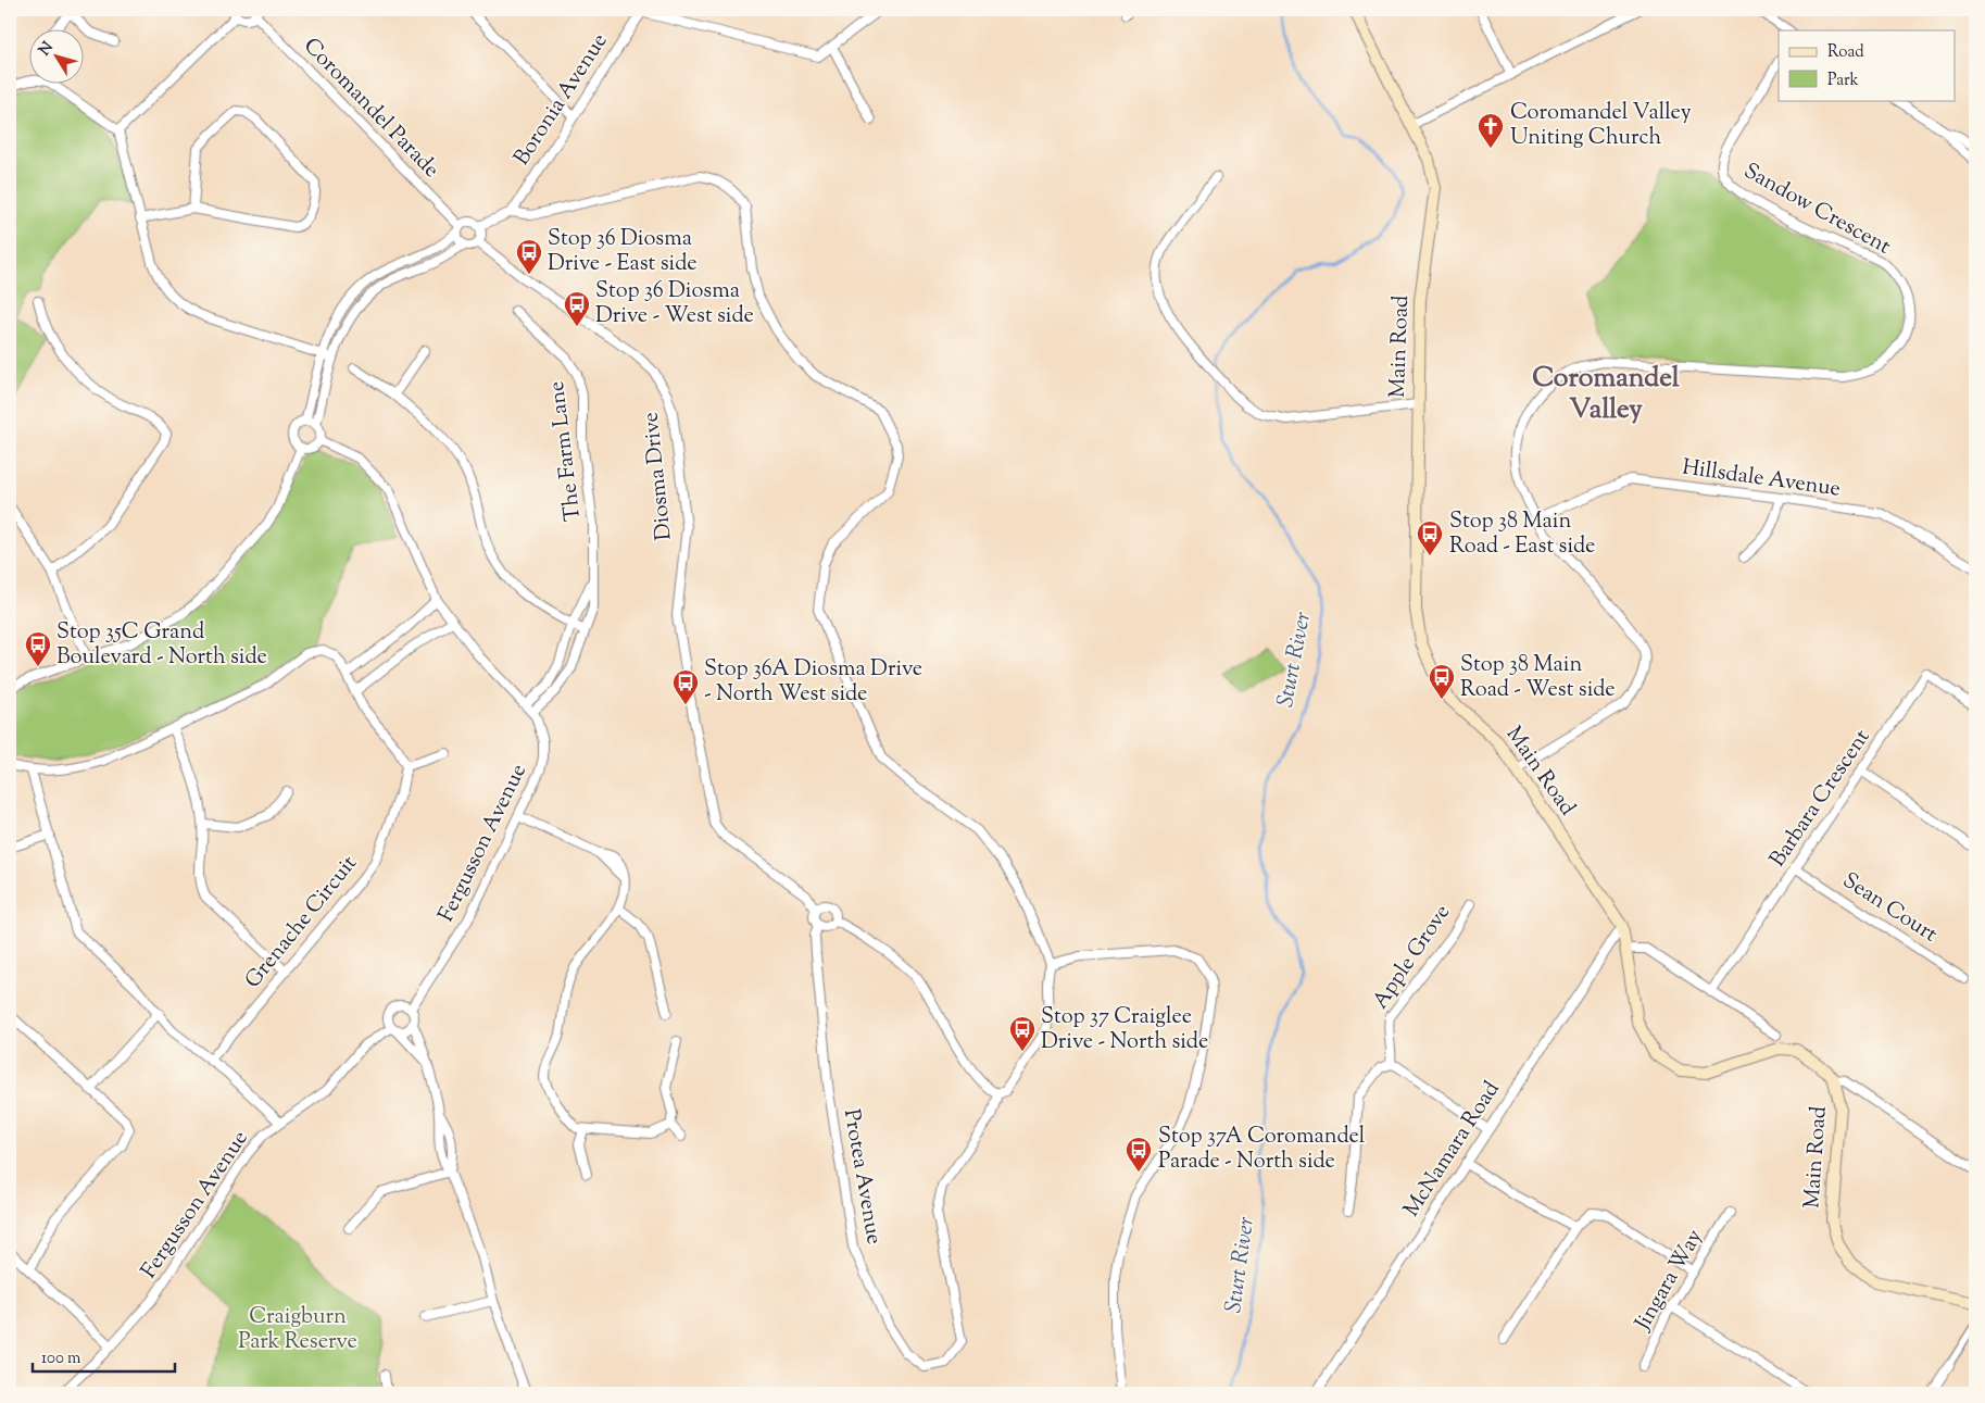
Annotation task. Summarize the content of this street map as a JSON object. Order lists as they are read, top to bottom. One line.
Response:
{"streets":{"main road":["Main Road"],"street":["Boronia Avenue","Coromandel Parade","Sandow Crescent","The Farm Lane","Diosma Drive","Hillsdale Avenue","Barbara Crescent","Fergusson Avenue","Sean Court","Grenache Circuit","Apple Grove","McNamara Road","Protea Avenue","Jingara Way"]},"crossings":[["Coromandel Parade","Diosma Drive"],["Sandow Crescent","Main Road"],["Sandow Crescent","Hillsdale Avenue"],["Main Road","McNamara Road"],["The Farm Lane","Fergusson Avenue"],["Diosma Drive","Protea Avenue"],["Barbara Crescent","Sean Court"]],"districts":["Coromandel Valley"],"water":["Sturt River"],"parks":["Craigburn Park Reserve"],"places":{"church":["Coromandel Valley Uniting Church"],"bus stop":["Stop 36 Diosma Drive - East side","Stop 36 Diosma Drive - West side","Stop 38 Main Road - East side","Stop 35C Grand Boulevard - North side","Stop 38 Main Road - West side","Stop 36A Diosma Drive - North West side","Stop 37 Craiglee Drive - North side","Stop 37A Coromandel Parade - North side"]},"legend":["Road","Park"],"scale_bar":"100 m","north":"top left"}
